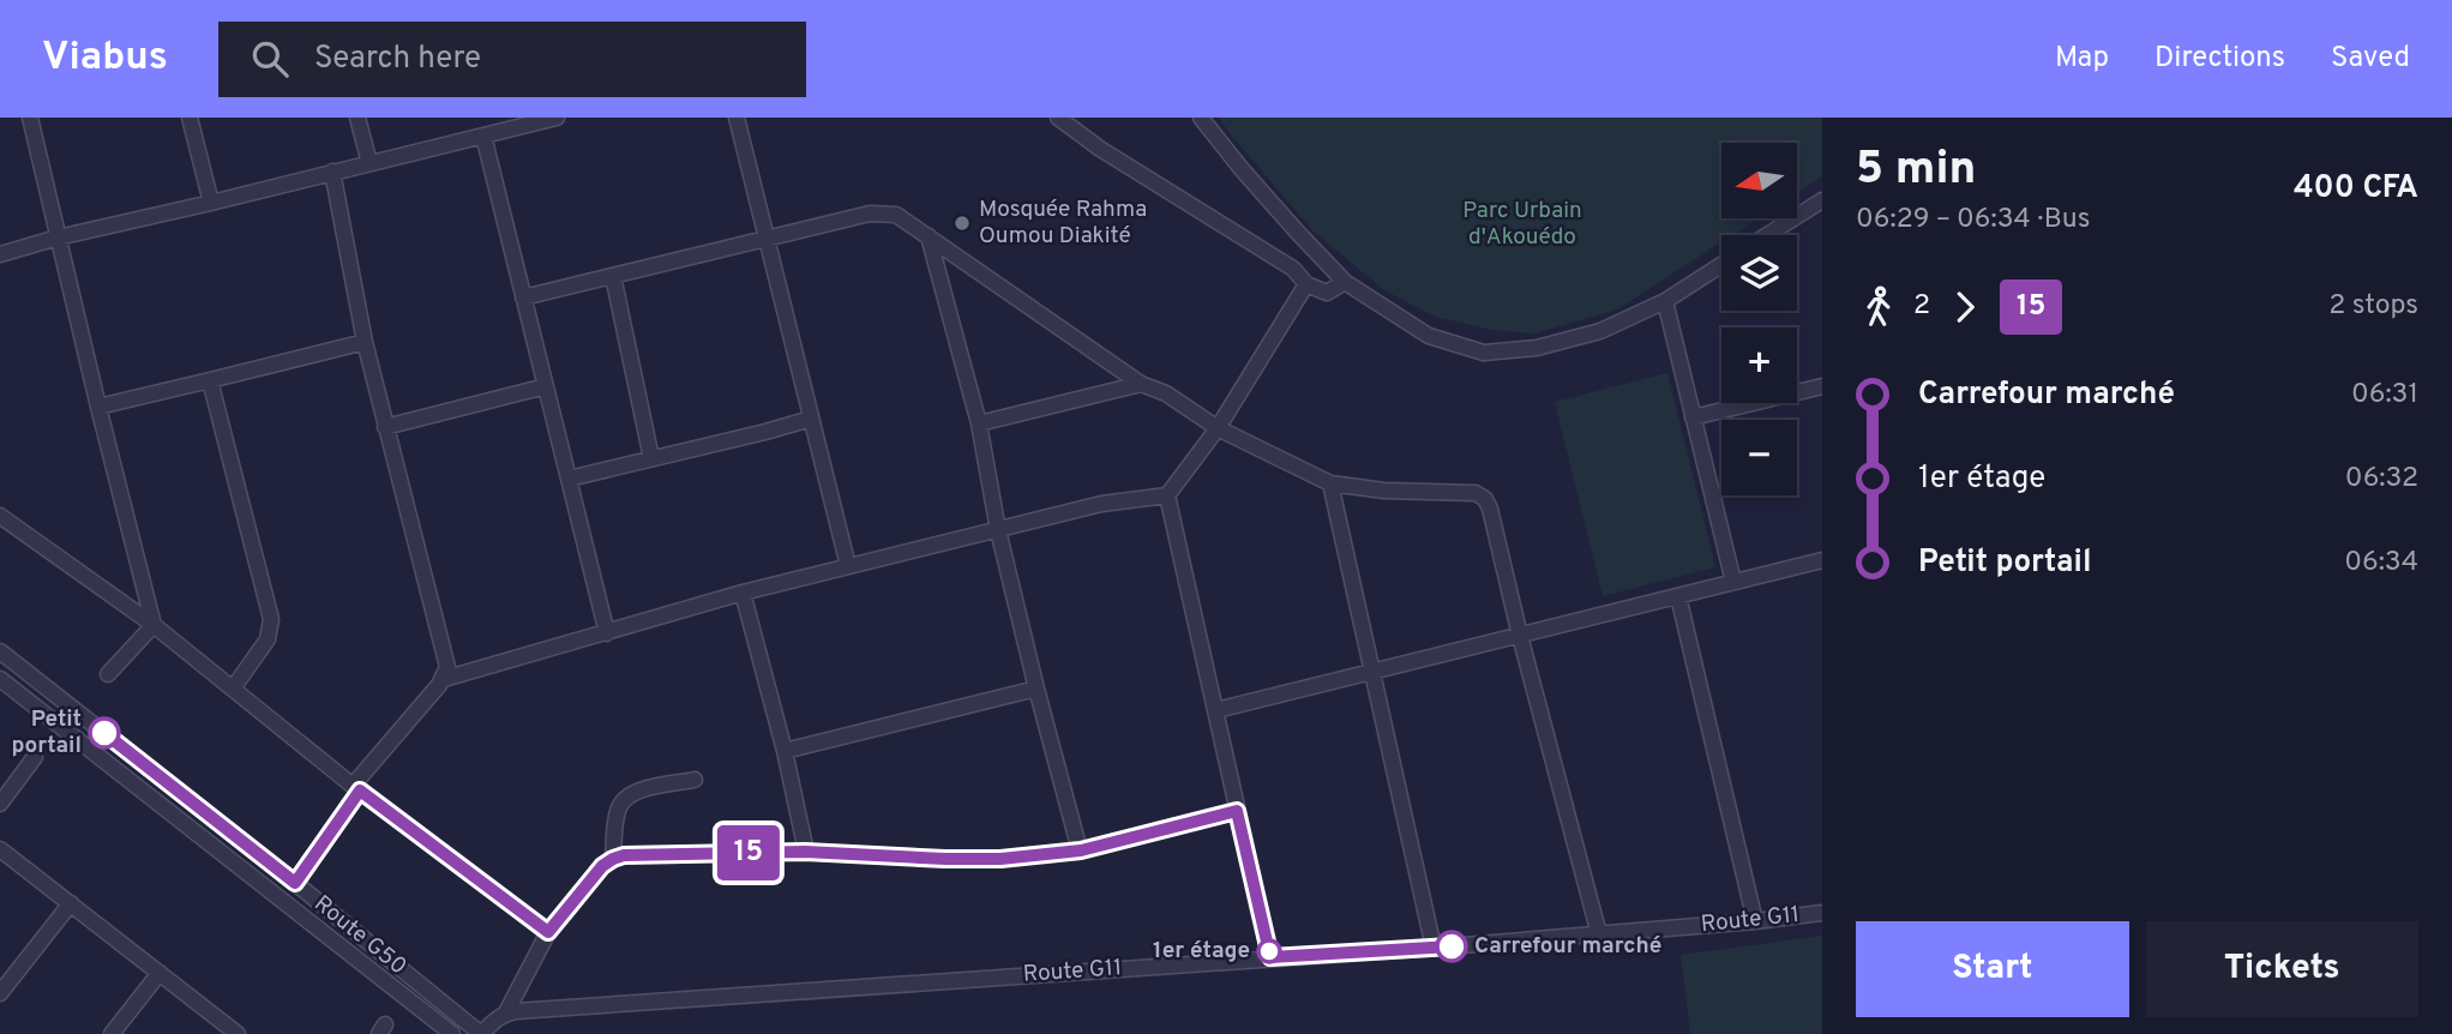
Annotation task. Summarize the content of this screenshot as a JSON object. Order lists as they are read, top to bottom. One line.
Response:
{"streets":{"street":["Route G11","Route G50"]},"parks":["Parc Urbain d'Akouédo"],"places":["Mosquée Rahma Oumou Diakité","Petit portail","Carrefour marché","1er étage"],"lines":["bus line 15"],"north":"left","page":{"header":"Viabus","search":"Search here","nav":["Map","Directions","Saved"],"on_map":"15","heading":["5 min","06:29 – 06:34 · Bus","400 CFA"],"map_buttons":["+","−"],"legs":["2","15","2 stops"],"list":[{"name":"Carrefour marché","value":"06:31"},{"name":"1er étage","value":"06:32"},{"name":"Petit portail","value":"06:34"}],"buttons":["Start","Tickets"]}}
